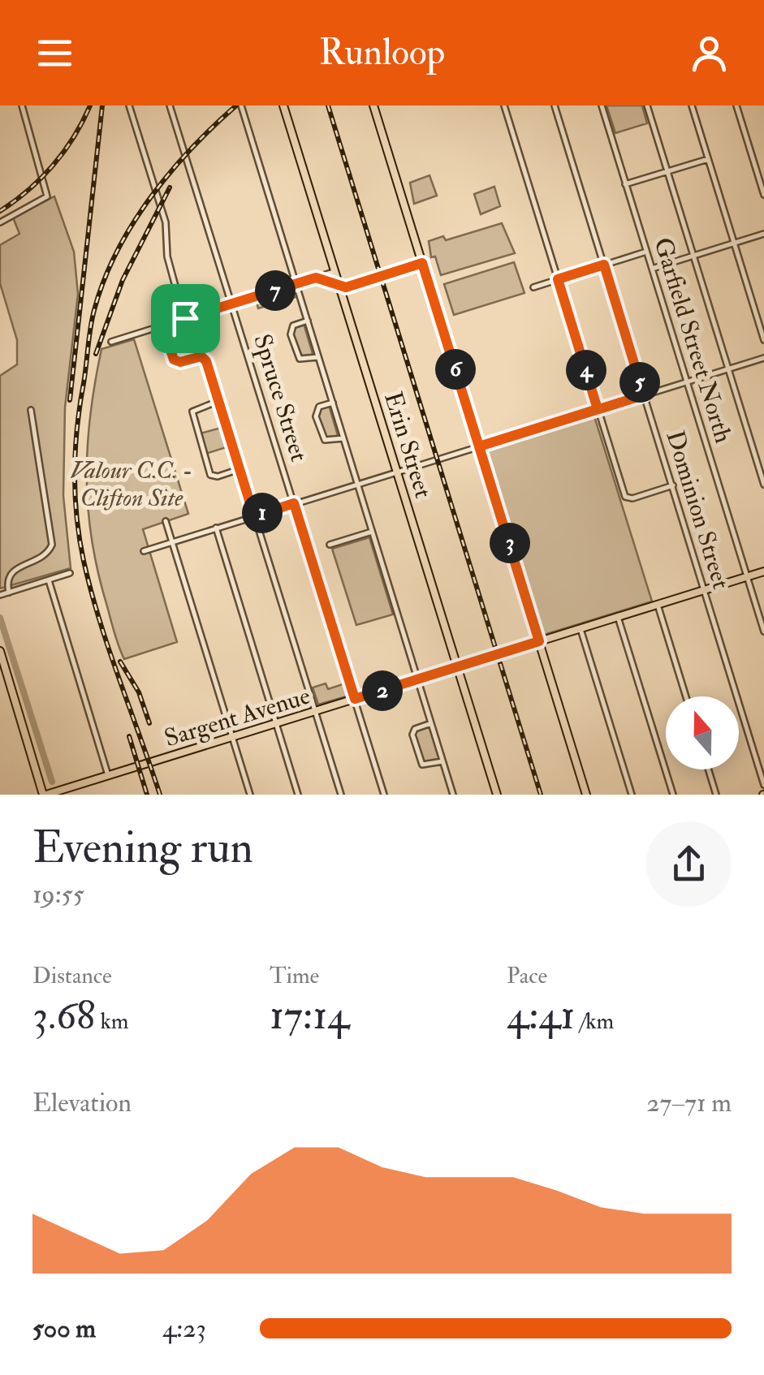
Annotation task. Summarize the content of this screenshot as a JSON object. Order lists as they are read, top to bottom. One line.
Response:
{"streets":{"main road":["Erin Street","Sargent Avenue"],"street":["Garfield Street North","Spruce Street","Dominion Street"]},"crossings":[["Garfield Street North","Sargent Avenue"],["Spruce Street","Sargent Avenue"],["Erin Street","Sargent Avenue"],["Dominion Street","Sargent Avenue"]],"parks":["Valour C.C. - Clifton Site"],"north":"top","page":{"header":"Runloop","pins":["7","6","4","5","1","3","2"],"heading":["Evening run","19:55"],"stats":[["Distance","3.68 km"],["Time","17:14"],["Pace","4:41 /km"]],"chart":["Elevation","27–71 m"],"list":[{"name":"500 m","note":"4:23"}]}}
